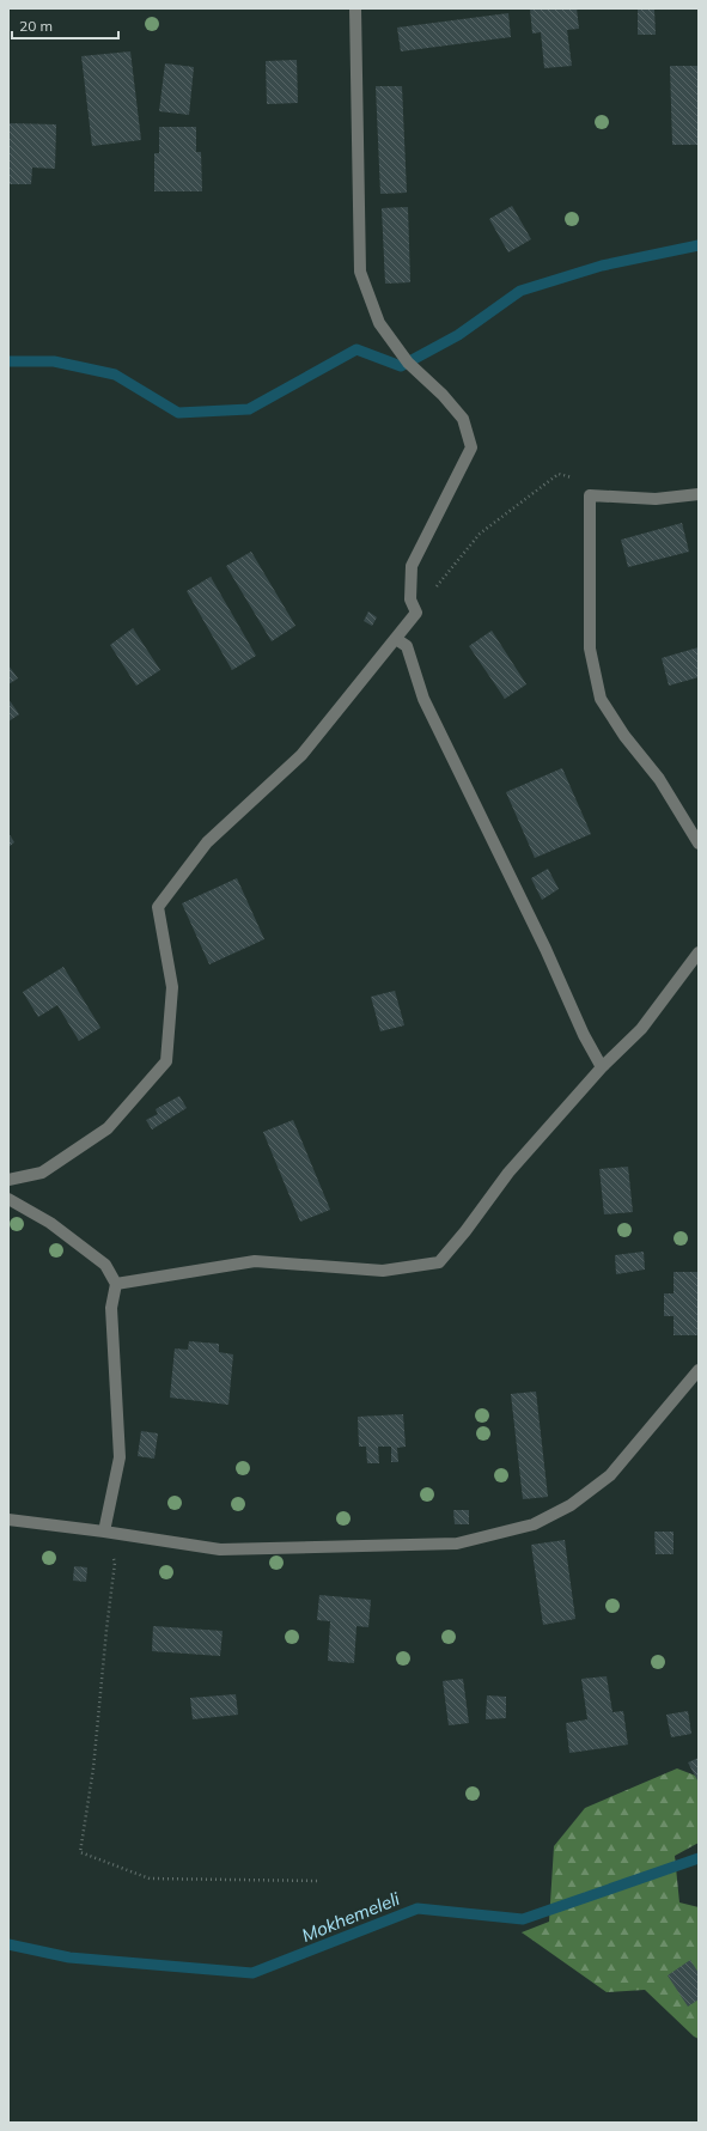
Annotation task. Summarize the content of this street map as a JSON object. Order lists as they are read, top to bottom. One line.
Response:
{"water":["Mokhemeleli"],"scale_bar":"20 m"}
